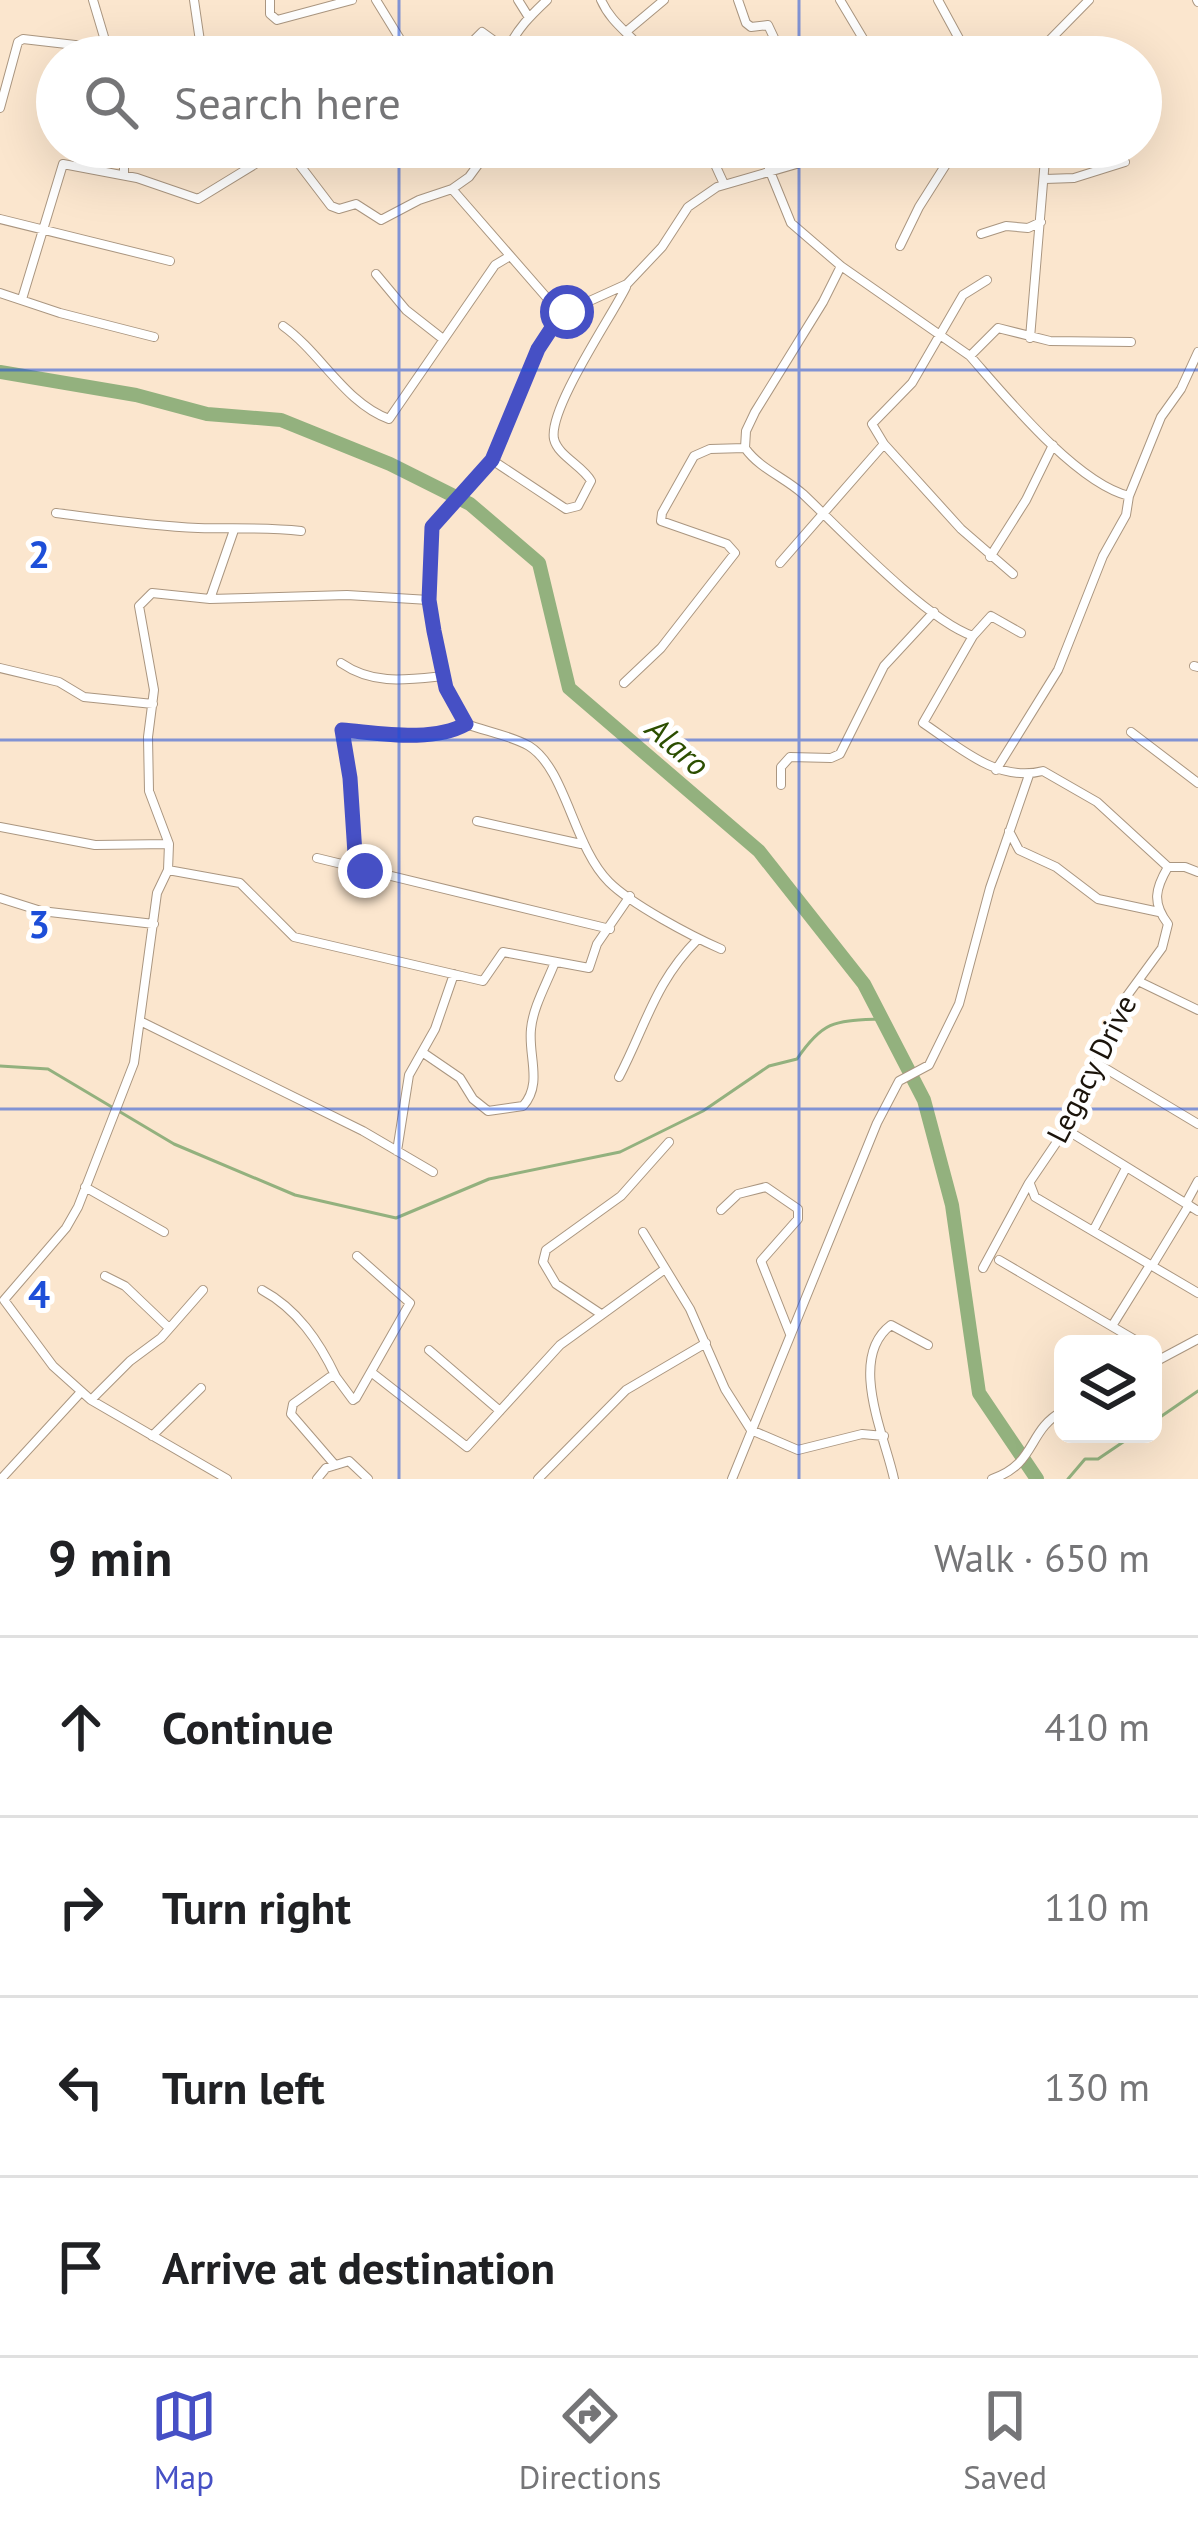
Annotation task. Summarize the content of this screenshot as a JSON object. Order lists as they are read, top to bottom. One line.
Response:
{"streets":{"street":["Legacy Drive"]},"water":["Alaro"],"page":{"search":"Search here","heading":["9 min","Walk · 650 m"],"list":[["Continue","410 m"],["Turn right","110 m"],["Turn left","130 m"],"Arrive at destination"],"nav":["Map","Directions","Saved"]},"grid":{"rows":["2","3","4"]}}
